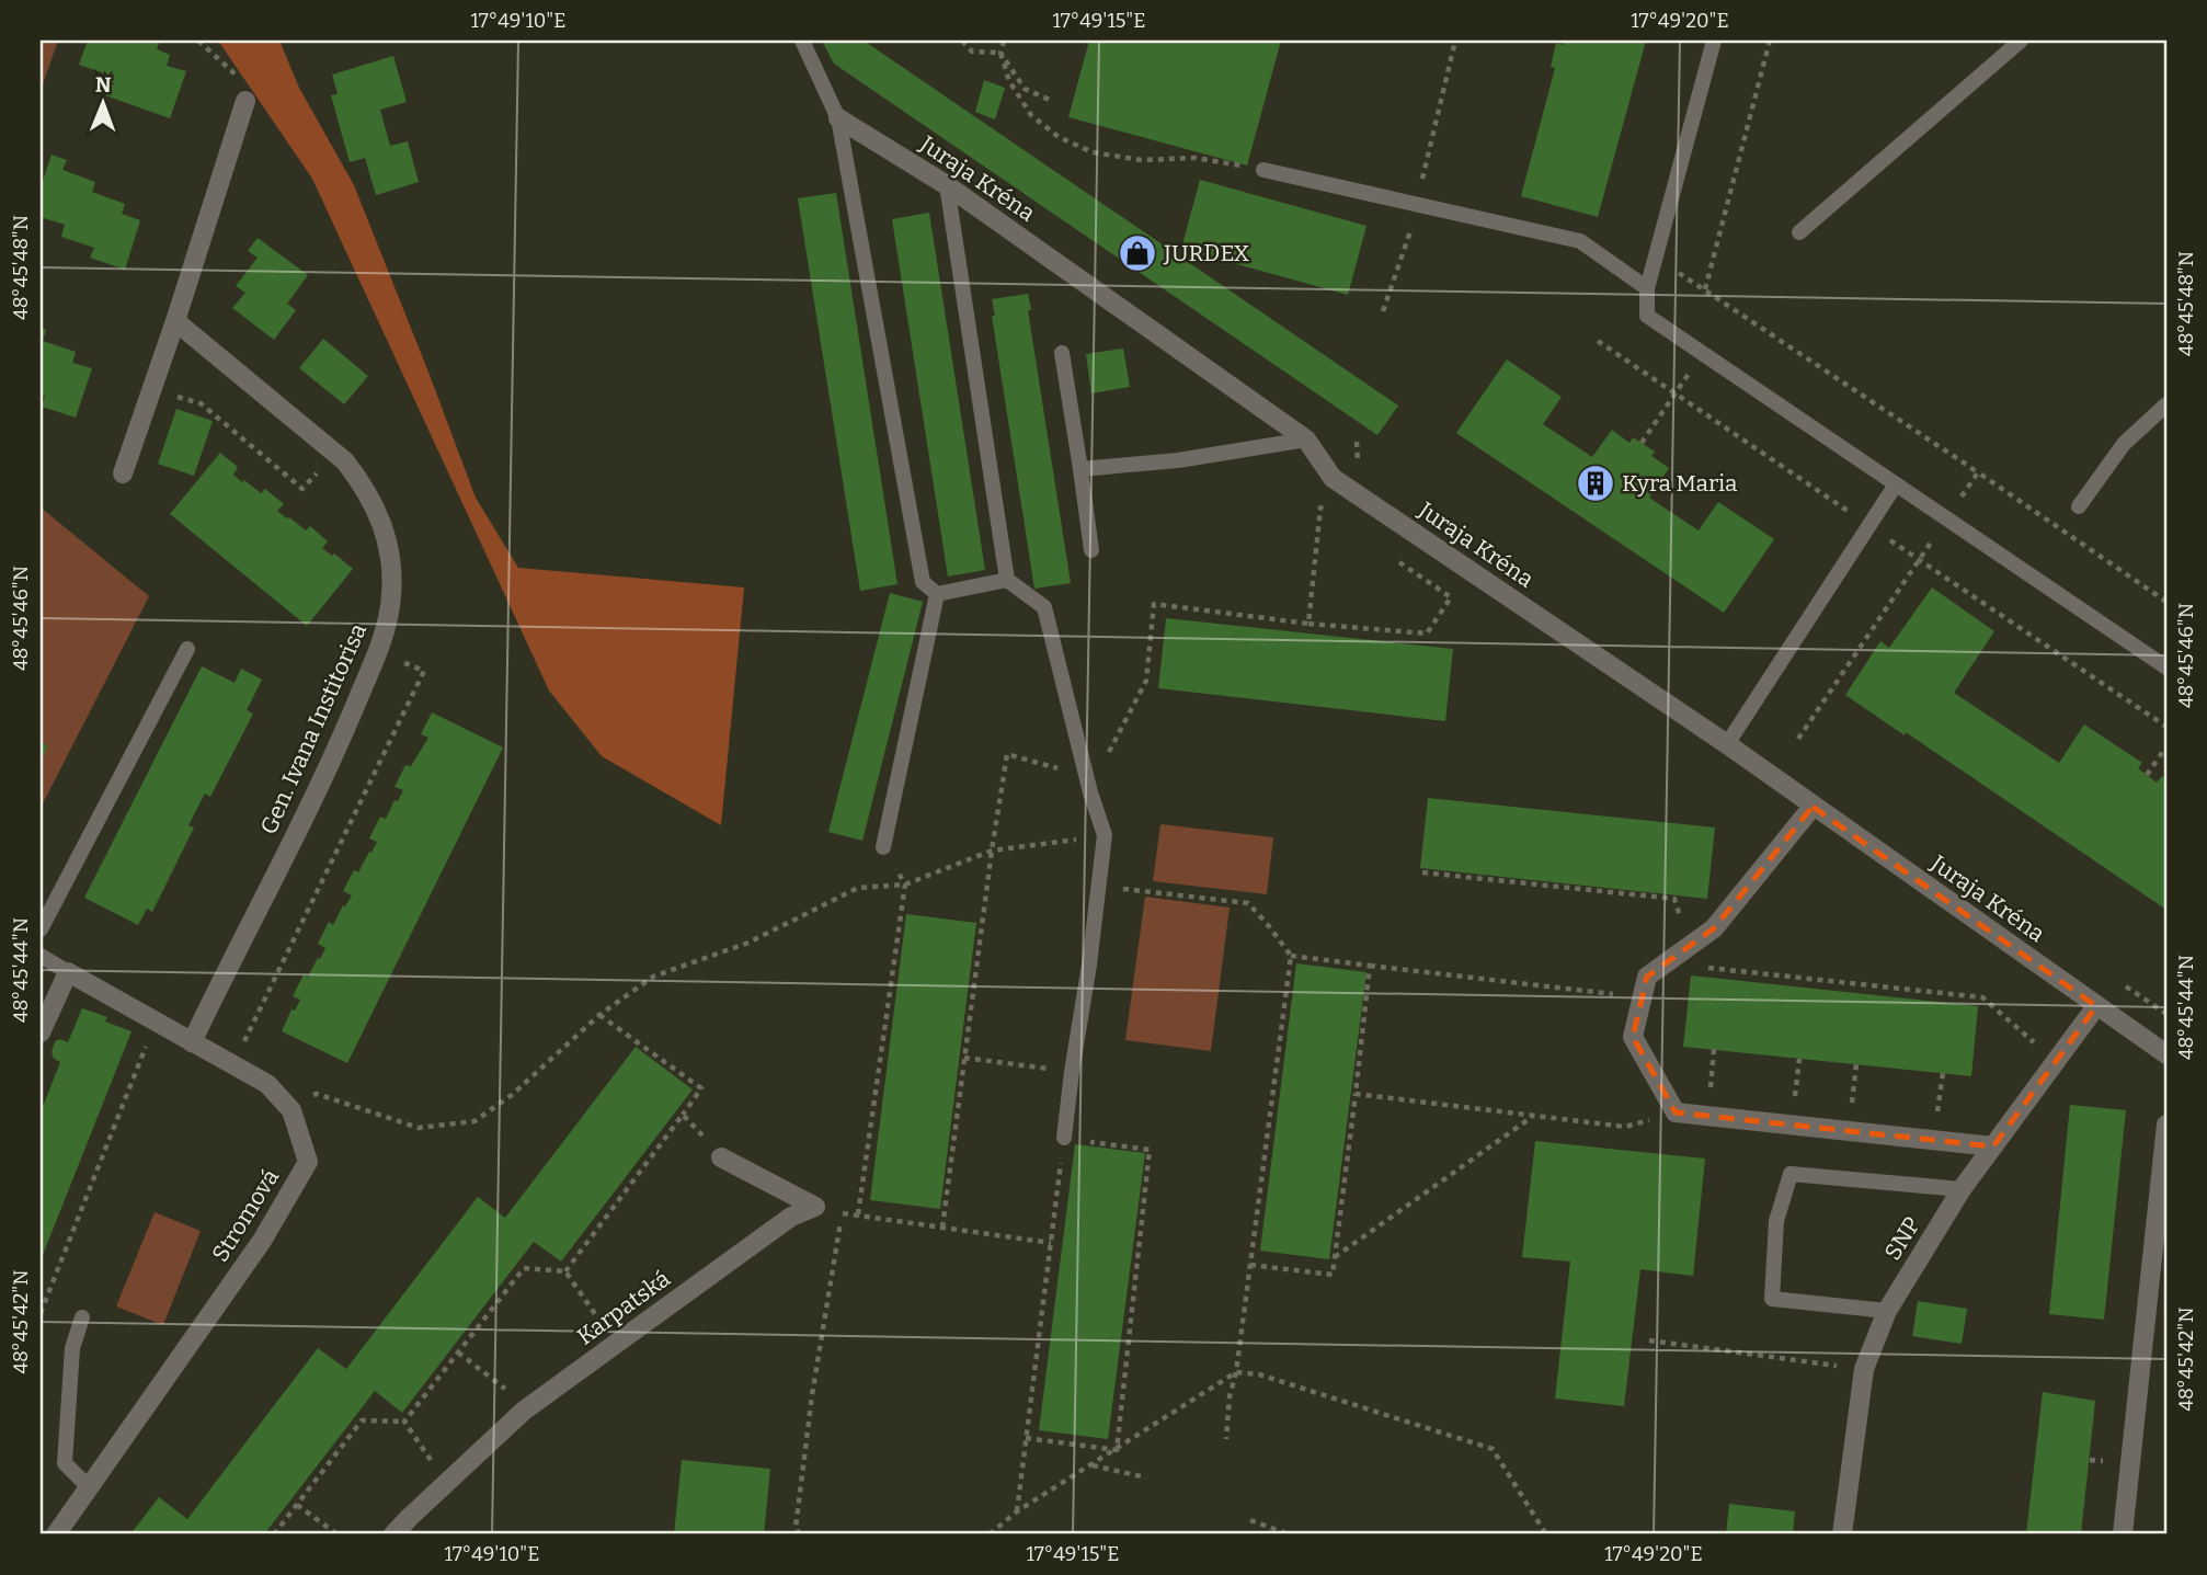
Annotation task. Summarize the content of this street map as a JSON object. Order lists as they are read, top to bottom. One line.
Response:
{"streets":{"street":["Juraja Kréna","Gen. Ivana Institorisa","Stromová","SNP","Karpatská"]},"crossings":[["Juraja Kréna","SNP"],["Gen. Ivana Institorisa","Stromová"]],"places":{"shop":["JURDEX"],"building":["Kyra Maria"]},"north":"top","coordinates":["17°49'10\"E","17°49'15\"E","17°49'20\"E","48°45'48\"N","48°45'46\"N","48°45'44\"N","48°45'42\"N"]}
